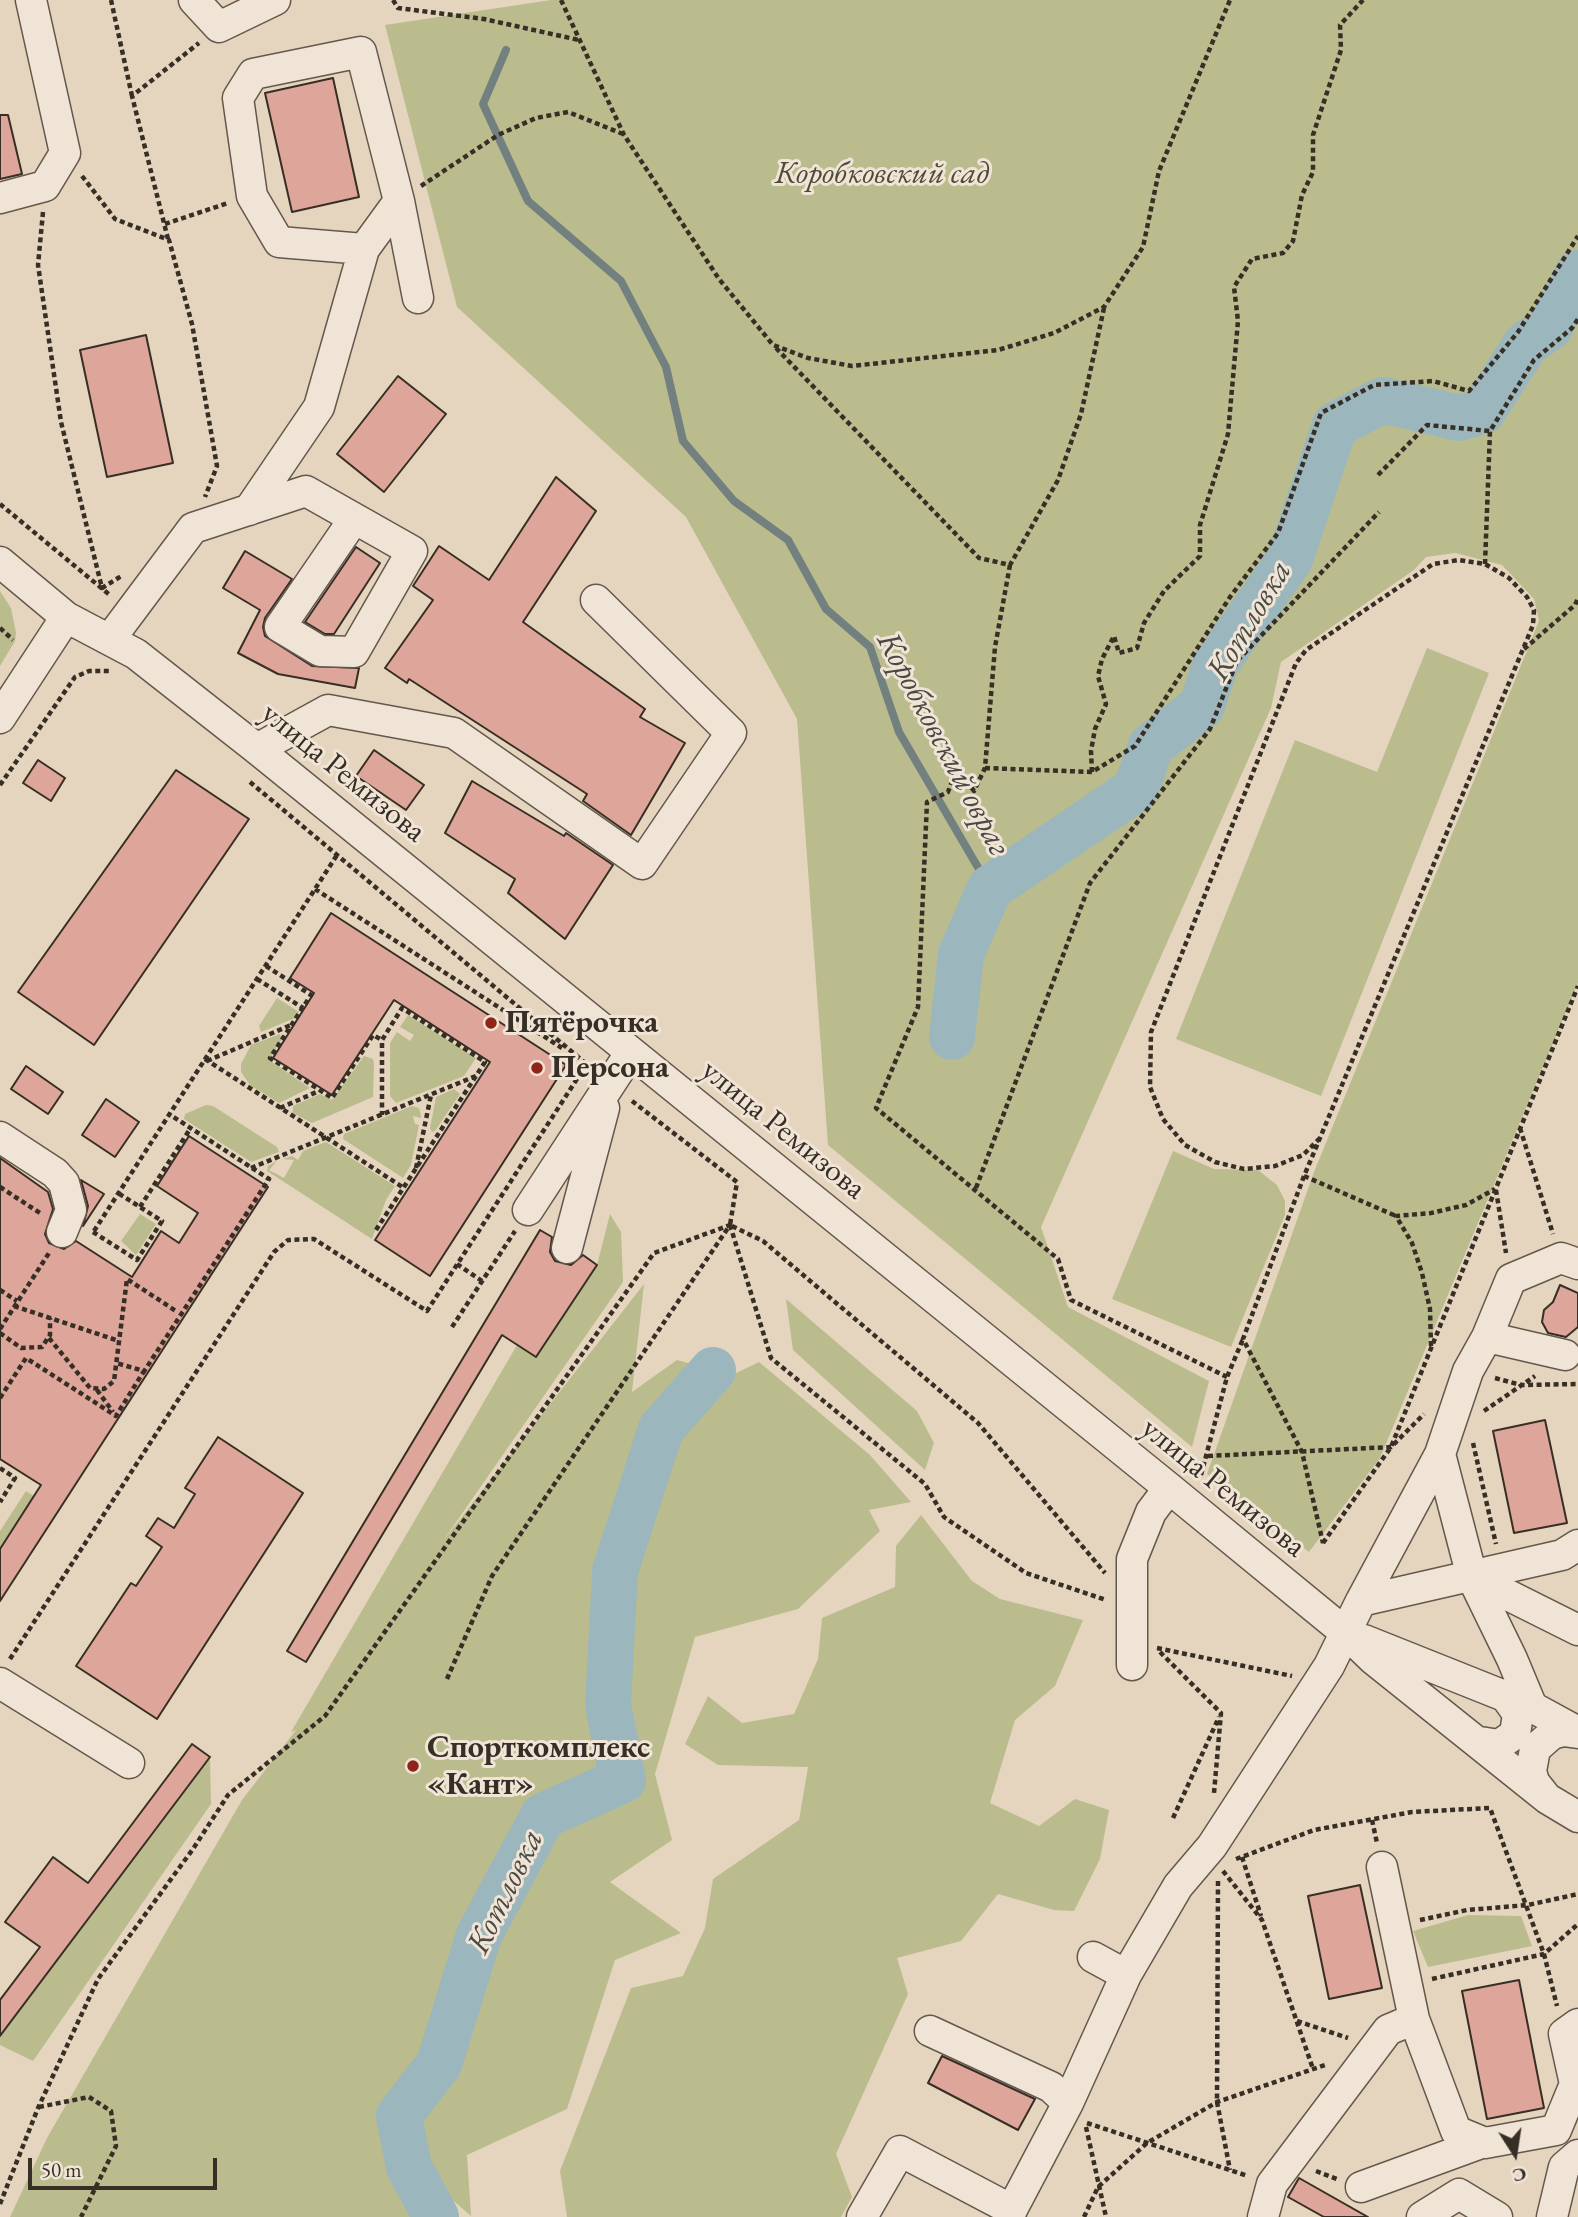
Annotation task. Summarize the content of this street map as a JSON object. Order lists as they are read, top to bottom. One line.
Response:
{"streets":{"street":["улица Ремизова"]},"water":["Котловка","Коробковский овраг"],"parks":["Коробковский сад"],"places":["Пятёрочка","Персона","Спорткомплекс «Кант»"],"scale_bar":"50 m","north":"bottom"}
